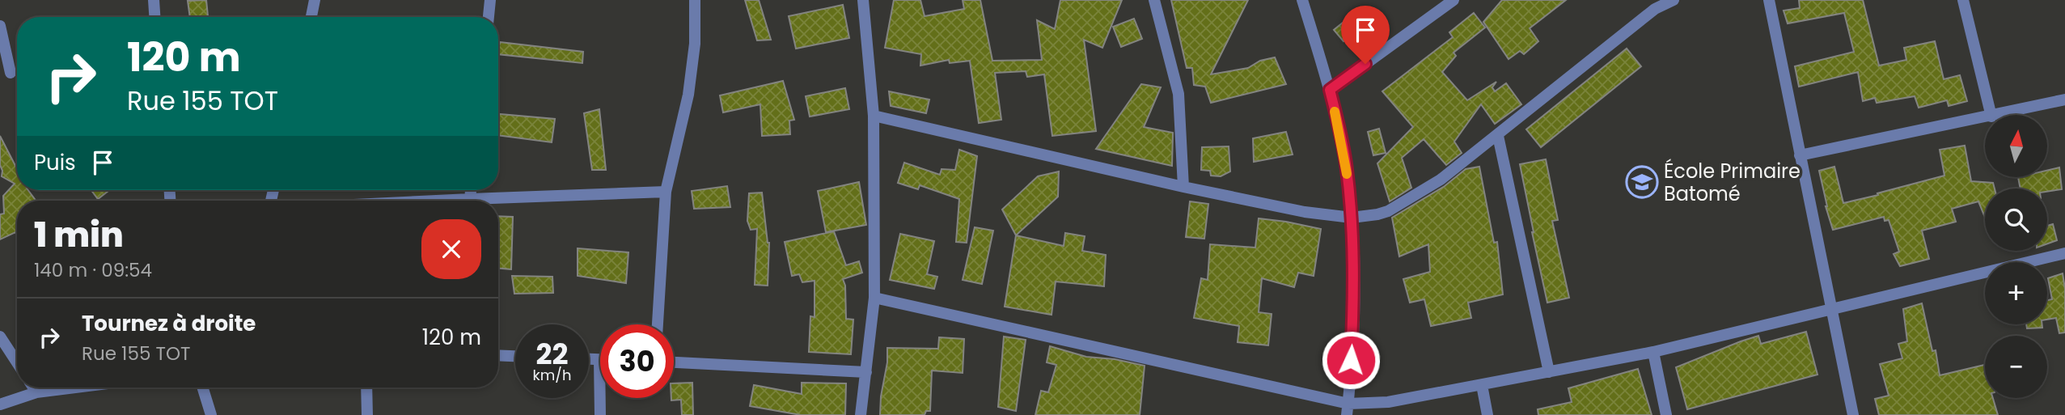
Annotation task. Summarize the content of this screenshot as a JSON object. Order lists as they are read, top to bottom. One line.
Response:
{"places":{"school or university":["École Primaire Batomé"]},"north":"top","page":{"turn":["120 m","Rue 155 TOT"],"map_buttons":["+","−"],"then":"Puis","heading":["1 min","140 m · 09:54"],"list":[{"name":"Tournez à droite","note":"Rue 155 TOT","value":"120 m"}],"speed":"22 km/h","limit":"30"}}
